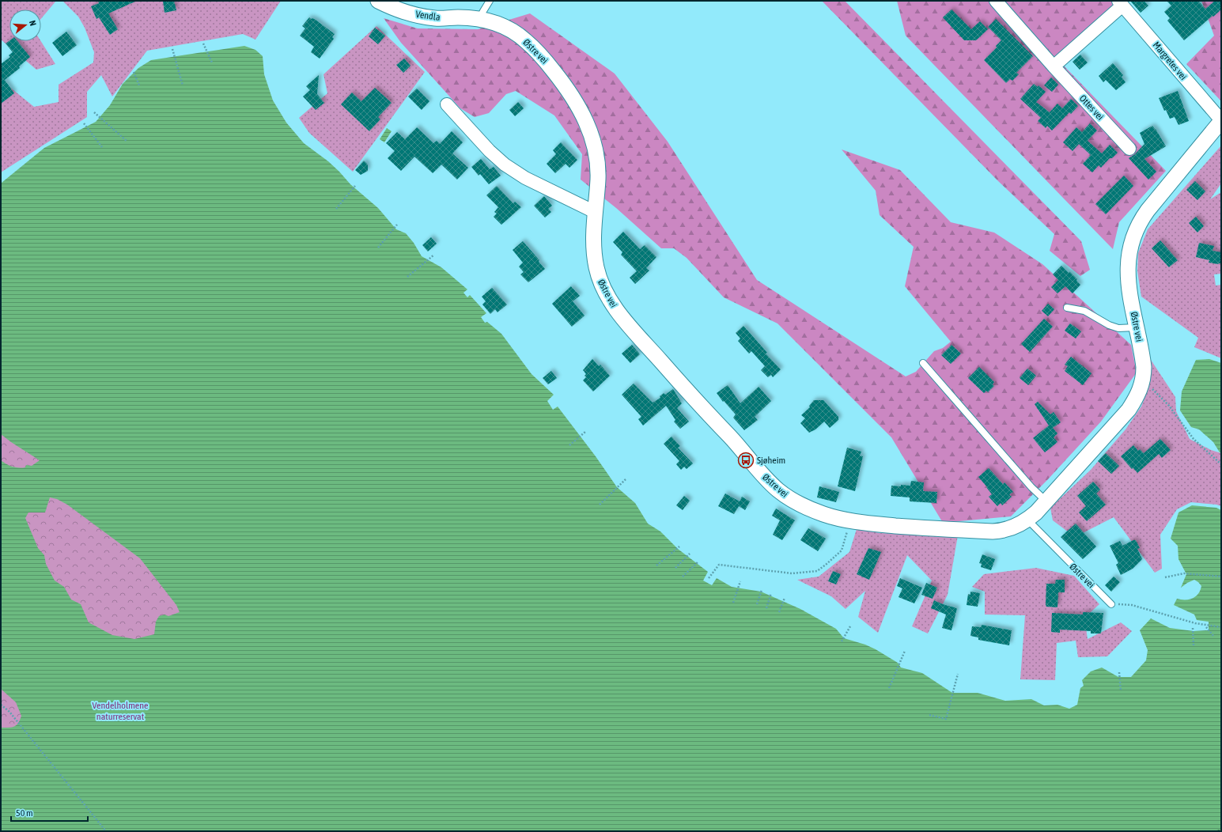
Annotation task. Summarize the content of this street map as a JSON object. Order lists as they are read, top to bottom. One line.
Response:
{"streets":{"street":["Vendla","Østre vei","Margretes vei","Ottes vei"]},"crossings":[["Vendla","Østre vei"],["Østre vei","Margretes vei"]],"parks":["Vendelholmene naturreservat"],"places":{"bus stop":["Sjøheim"]},"scale_bar":"50 m","north":"right"}
